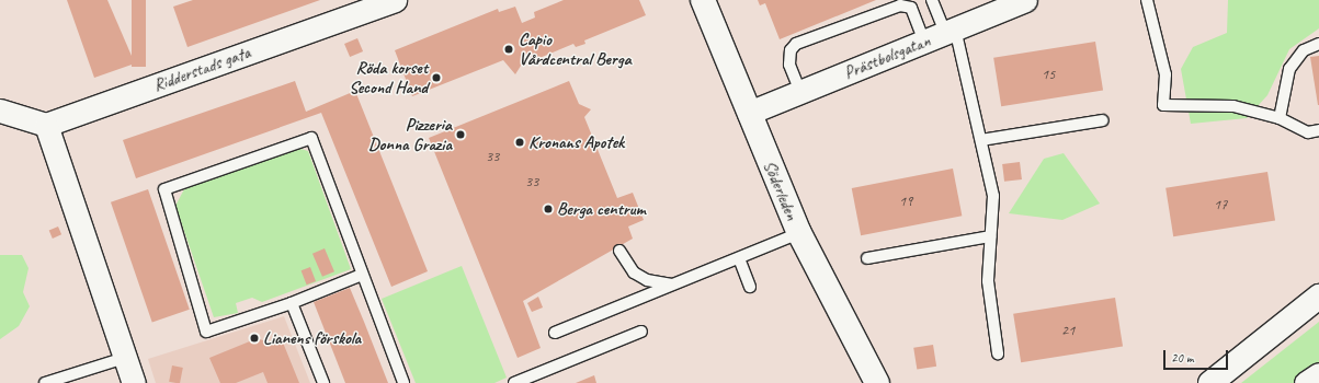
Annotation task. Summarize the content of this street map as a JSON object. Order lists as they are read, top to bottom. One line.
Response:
{"streets":{"main road":["Söderleden"],"street":["Prästbolsgatan","Ridderstads gata"]},"crossings":[["Prästbolsgatan","Söderleden"]],"places":["Capio Vårdcentral Berga","Röda korset Second Hand","Pizzeria Donna Grazia","Kronans Apotek","Berga centrum","Lianens förskola"],"house_numbers":["15","33","33","19","17","21"],"scale_bar":"20 m"}
